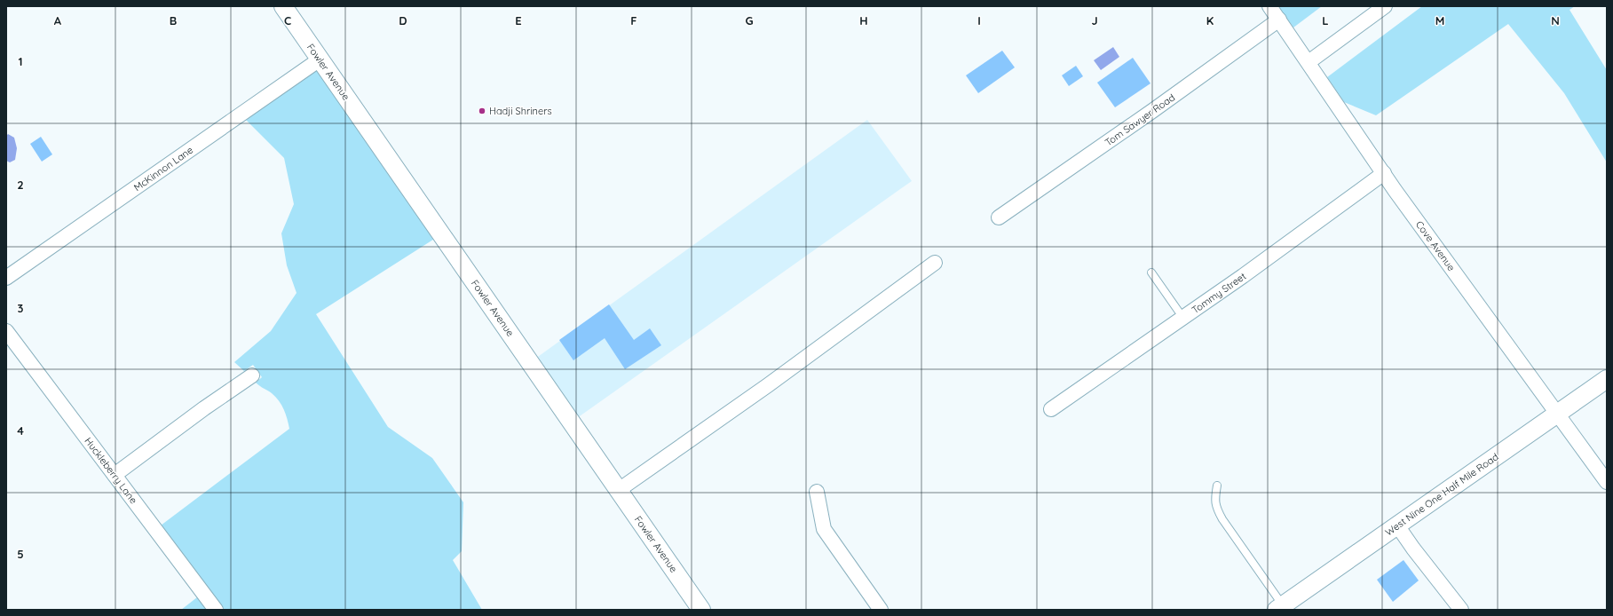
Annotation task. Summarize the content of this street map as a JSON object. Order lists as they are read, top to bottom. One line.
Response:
{"streets":{"street":["Fowler Avenue","Tom Sawyer Road","McKinnon Lane","Cove Avenue","Tommy Street","Huckleberry Lane","West Nine One Half Mile Road"]},"crossings":[["Fowler Avenue","McKinnon Lane"],["Tom Sawyer Road","Cove Avenue"],["Cove Avenue","Tommy Street"],["Cove Avenue","West Nine One Half Mile Road"]],"places":["Hadji Shriners"],"grid":{"columns":["A","B","C","D","E","F","G","H","I","J","K","L","M","N"],"rows":["1","2","3","4","5"]}}
